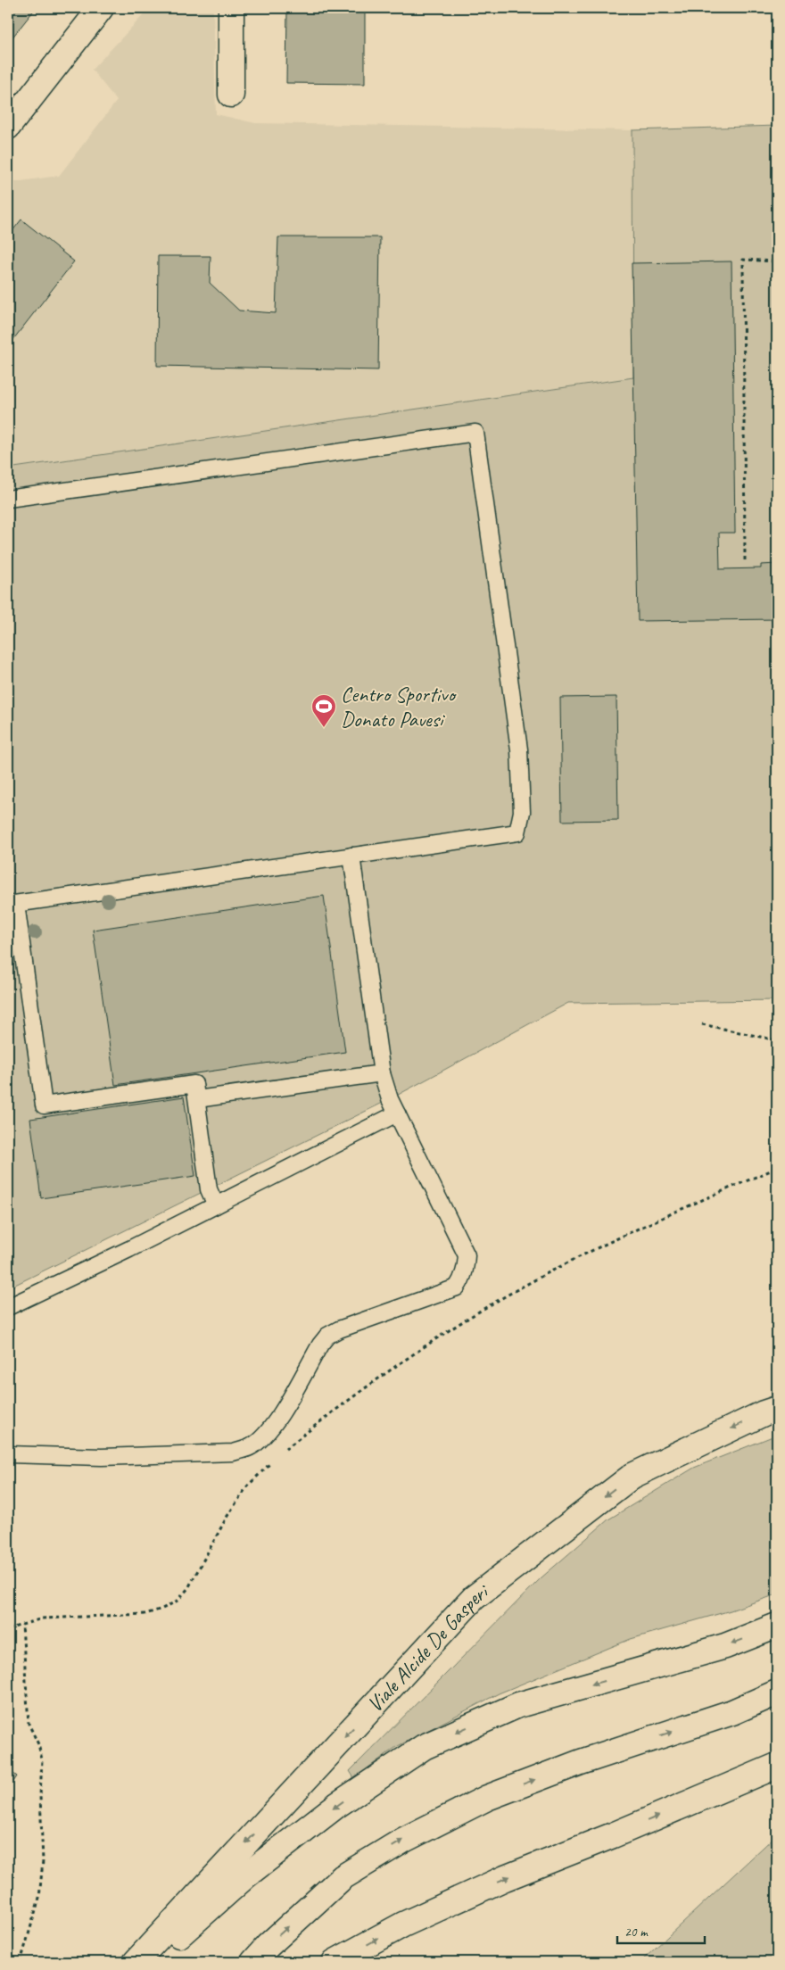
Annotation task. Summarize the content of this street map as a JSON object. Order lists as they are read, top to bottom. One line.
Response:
{"streets":{"main road":["Viale Alcide De Gasperi"]},"places":{"sports":["Centro Sportivo Donato Pavesi"]},"scale_bar":"20 m"}
